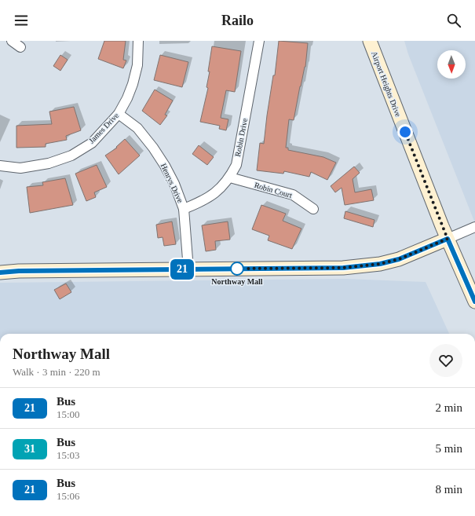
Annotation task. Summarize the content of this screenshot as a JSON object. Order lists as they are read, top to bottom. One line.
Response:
{"streets":{"street":["Airport Heights Drive","James Drive","Robin Drive","Henrys Drive","Robin Court"]},"crossings":[["James Drive","Henrys Drive"],["Robin Drive","Henrys Drive"],["Robin Drive","Robin Court"]],"places":["Northway Mall"],"lines":["bus line 21"],"north":"bottom","page":{"header":"Railo","on_map":"21","heading":["Northway Mall","Walk · 3 min · 220 m"],"list":[{"mark":"21","name":"Bus","note":"15:00","value":"2 min"},{"mark":"31","name":"Bus","note":"15:03","value":"5 min"},{"mark":"21","name":"Bus","note":"15:06","value":"8 min"}]}}
